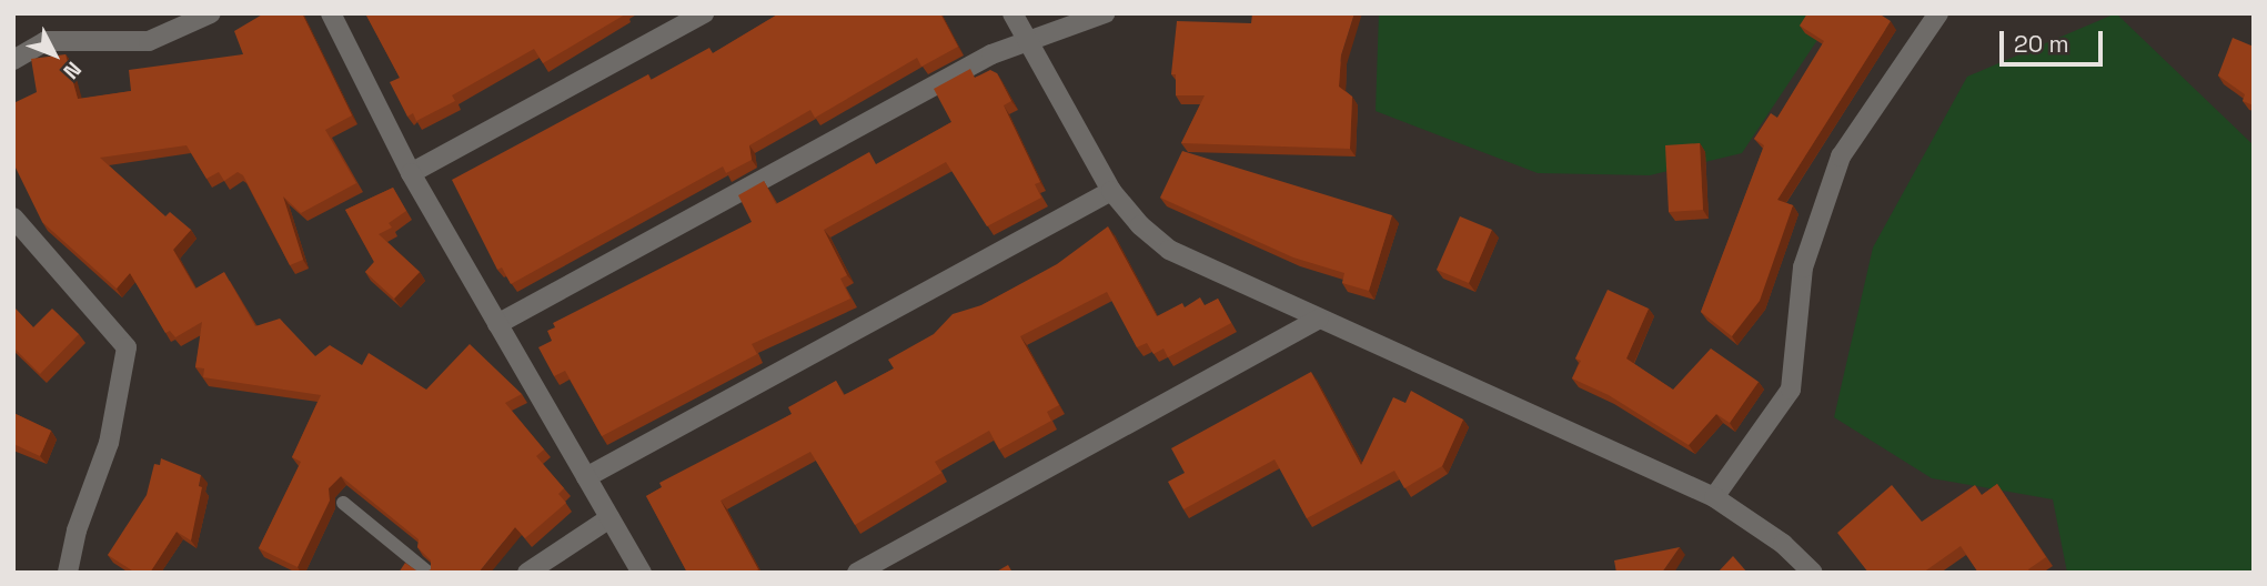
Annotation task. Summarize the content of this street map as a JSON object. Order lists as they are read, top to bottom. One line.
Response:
{"scale_bar":"20 m","north":"bottom right"}
